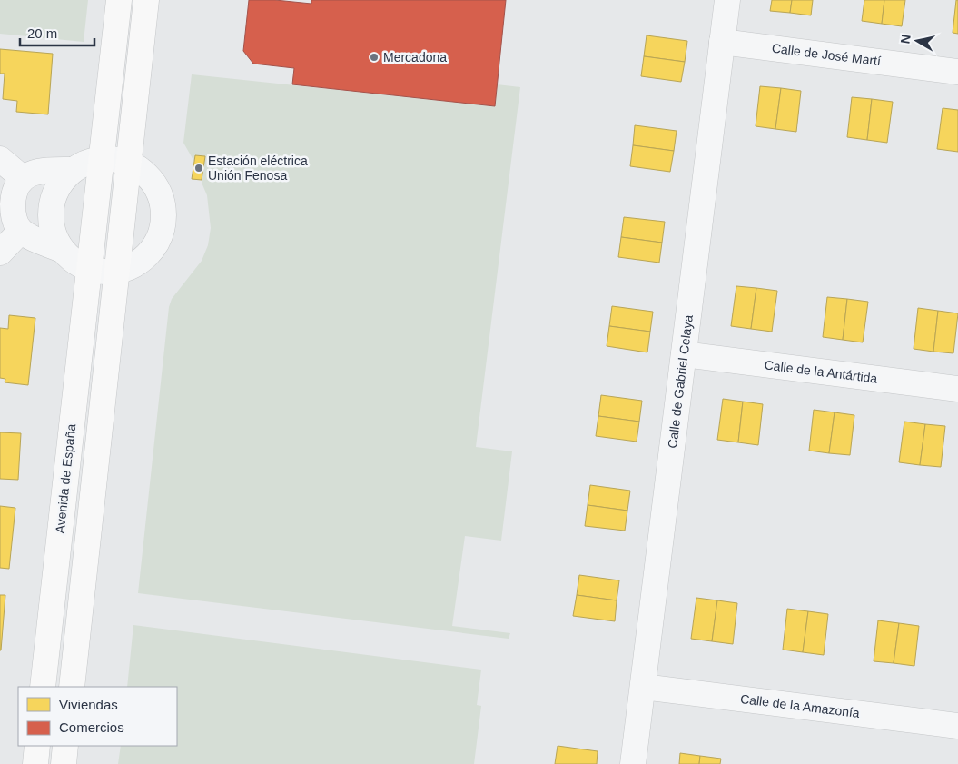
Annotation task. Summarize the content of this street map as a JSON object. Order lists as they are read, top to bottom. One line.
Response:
{"streets":{"street":["Calle de José Martí","Calle de la Antártida","Calle de Gabriel Celaya","Avenida de España","Calle de la Amazonía"]},"crossings":[["Calle de José Martí","Calle de Gabriel Celaya"],["Calle de la Antártida","Calle de Gabriel Celaya"],["Calle de Gabriel Celaya","Calle de la Amazonía"]],"places":["Mercadona","Estación eléctrica Unión Fenosa"],"legend":["Viviendas","Comercios"],"scale_bar":"20 m","north":"left"}
